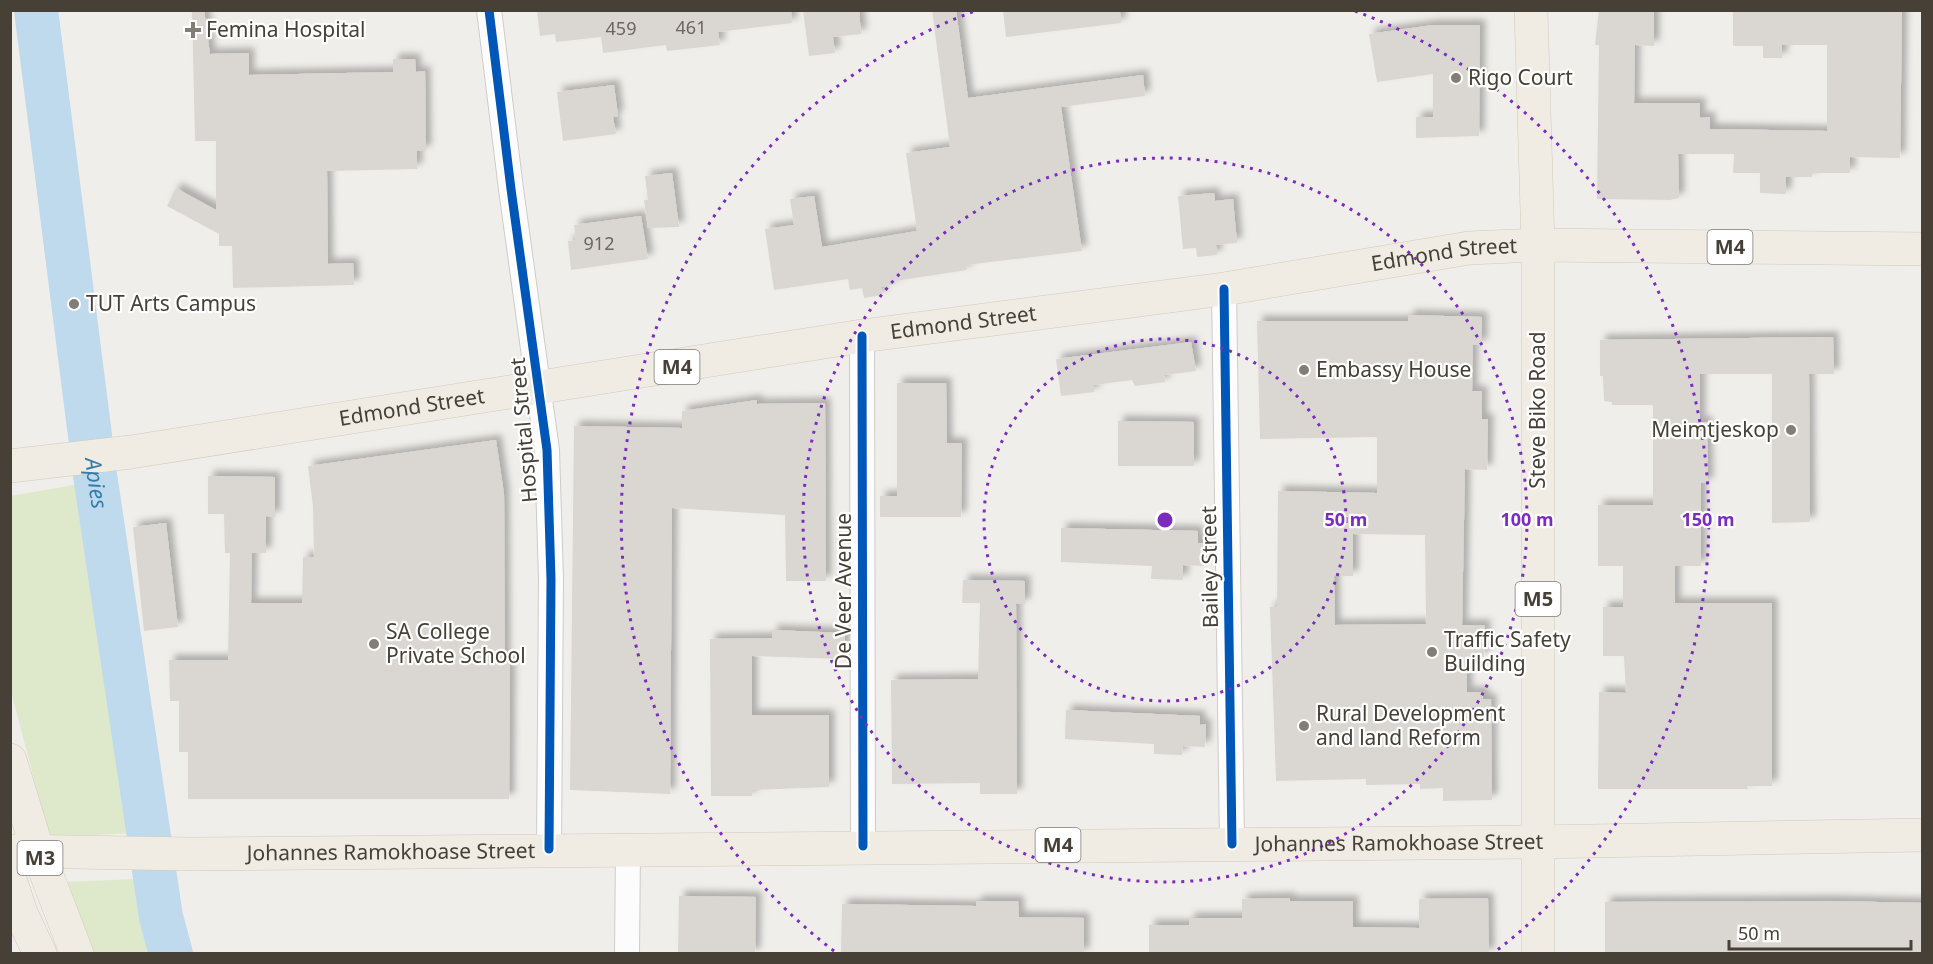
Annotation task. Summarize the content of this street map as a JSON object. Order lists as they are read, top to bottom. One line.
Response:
{"streets":{"main road":["M4","Edmond Street","Steve Biko Road","M5","Johannes Ramokhoase Street","M3"],"street":["Hospital Street","Bailey Street","De Veer Avenue"]},"crossings":[["Edmond Street","Steve Biko Road"],["Edmond Street","Hospital Street"],["Edmond Street","Bailey Street"],["Edmond Street","De Veer Avenue"],["Steve Biko Road","Johannes Ramokhoase Street"],["Hospital Street","Johannes Ramokhoase Street"],["Bailey Street","Johannes Ramokhoase Street"],["De Veer Avenue","Johannes Ramokhoase Street"],["Johannes Ramokhoase Street","M3"]],"water":["Apies"],"places":{"health":["Femina Hospital"],"other":["Rigo Court","TUT Arts Campus","Embassy House","Meimtjeskop","SA College Private School","Traffic Safety Building","Rural Development and land Reform"]},"house_numbers":["461","459","912"],"scale_bar":"50 m","rings":["50 m","100 m","150 m"]}
